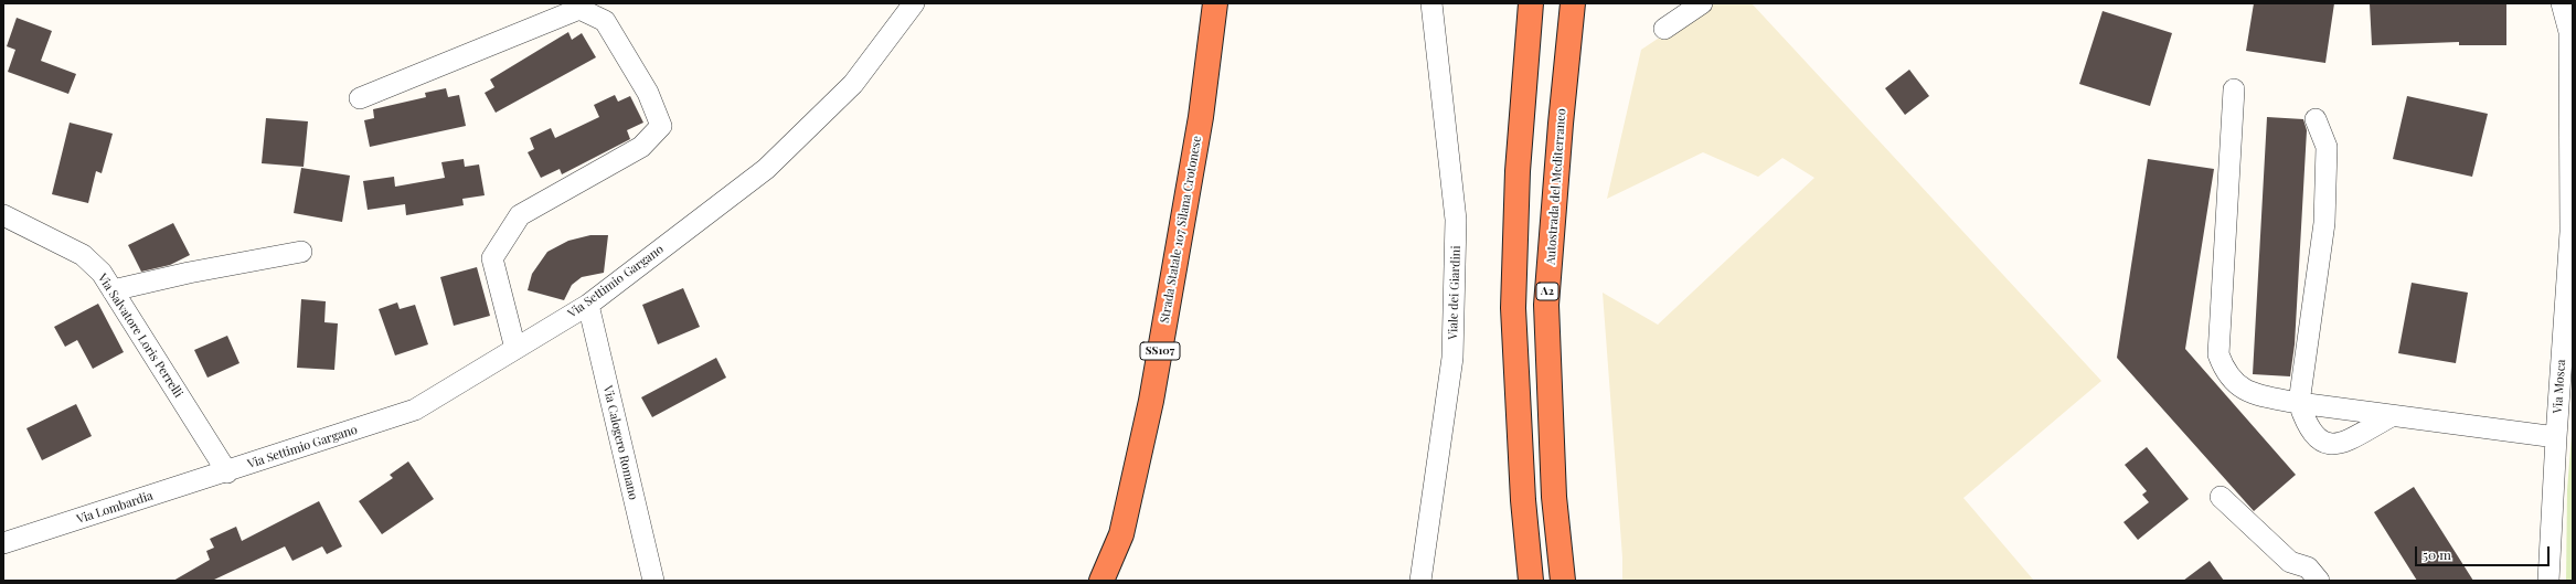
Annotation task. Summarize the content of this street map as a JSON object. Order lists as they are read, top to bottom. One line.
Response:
{"streets":{"highway":["Autostrada del Mediterraneo","Strada Statale 107 Silana Crotonese","A2","SS107"],"street":["Via Settimio Gargano","Viale dei Giardini","Via Salvatore Loris Perrelli","Via Mosca","Via Calogero Romano","Via Lombardia"]},"crossings":[["Via Settimio Gargano","Via Salvatore Loris Perrelli"],["Via Settimio Gargano","Via Calogero Romano"],["Via Settimio Gargano","Via Lombardia"],["Via Salvatore Loris Perrelli","Via Lombardia"]],"scale_bar":"50 m"}
